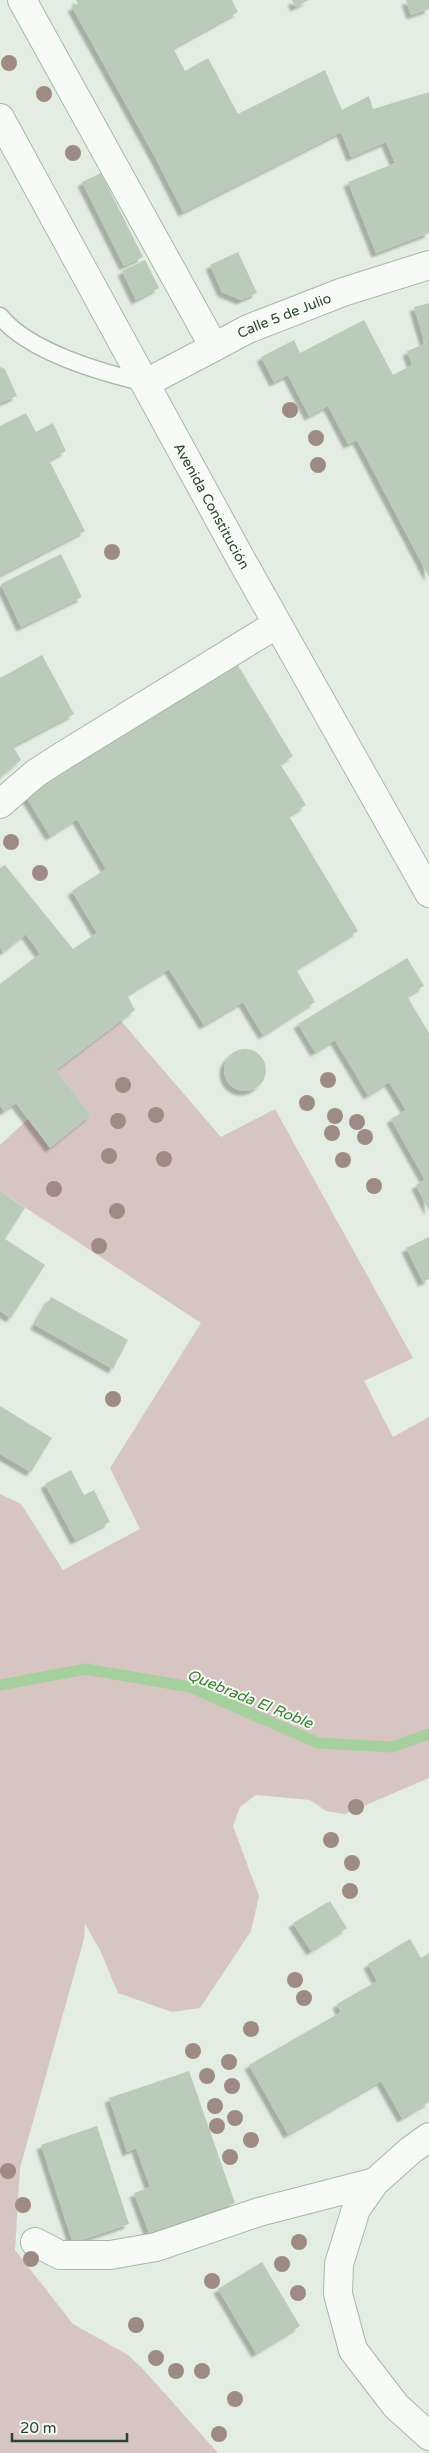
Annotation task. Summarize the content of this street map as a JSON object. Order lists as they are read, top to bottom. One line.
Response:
{"streets":{"street":["Calle 5 de Julio","Avenida Constitución"]},"crossings":[["Calle 5 de Julio","Avenida Constitución"]],"water":["Quebrada El Roble"],"scale_bar":"20 m"}
